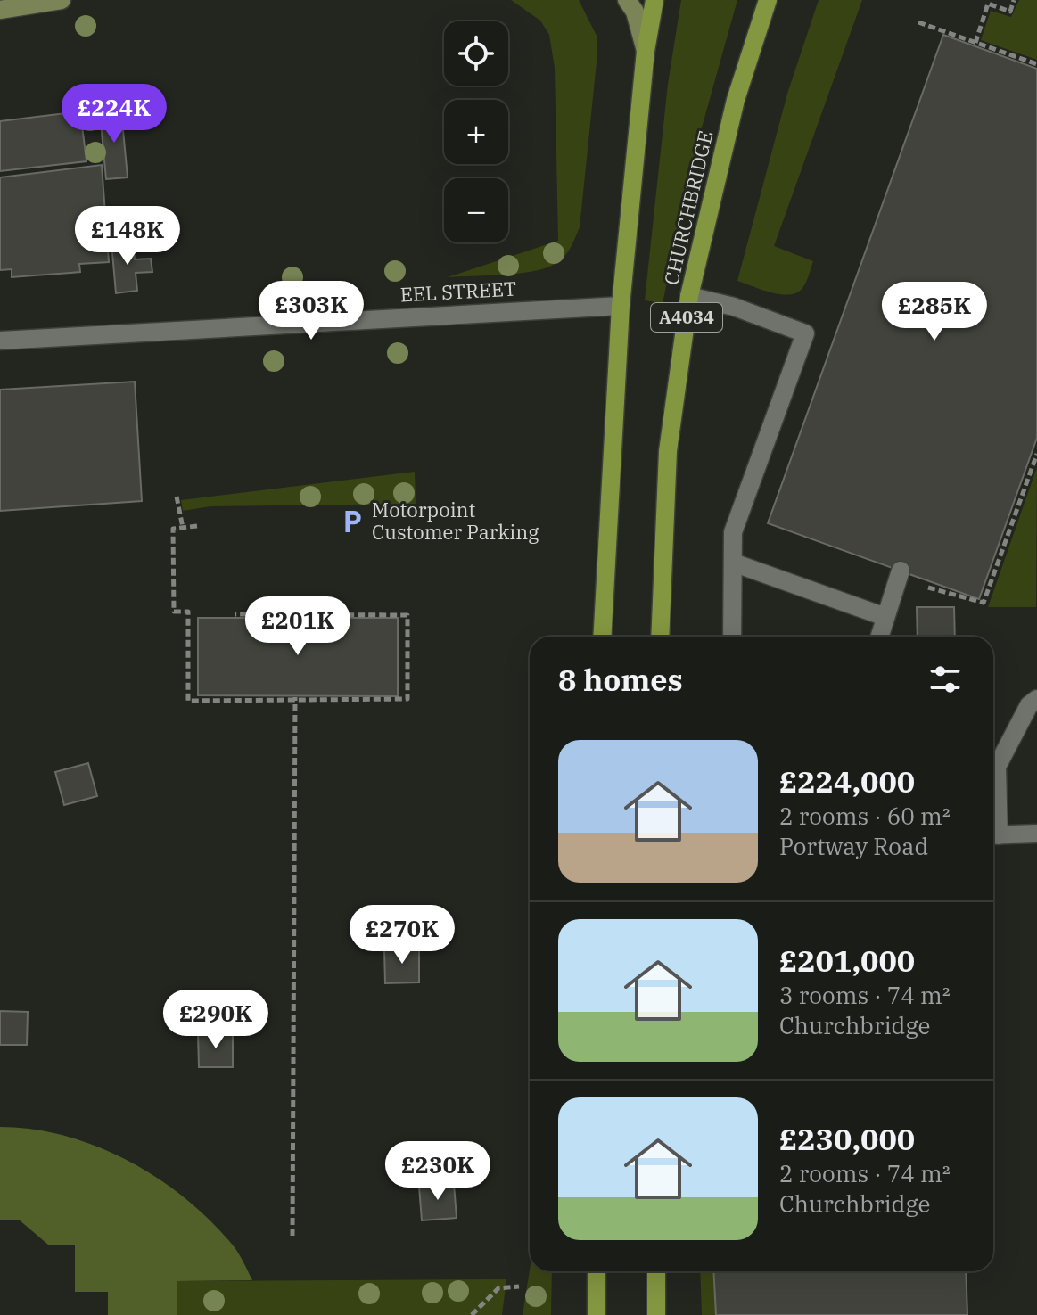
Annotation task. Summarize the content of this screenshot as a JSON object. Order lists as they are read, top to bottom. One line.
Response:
{"streets":{"main road":["CHURCHBRIDGE","A4034"],"street":["EEL STREET"]},"places":{"parking":["Motorpoint Customer Parking"]},"page":{"map_buttons":["+","−"],"price":["£224K","£148K","£303K","£285K","£201K","£270K","£290K","£230K"],"heading":"8 homes","list":[{"name":"£224,000","note":"2 rooms · 60 m² · Portway Road"},{"name":"£201,000","note":"3 rooms · 74 m² · Churchbridge"},{"name":"£230,000","note":"2 rooms · 74 m² · Churchbridge"}]}}
